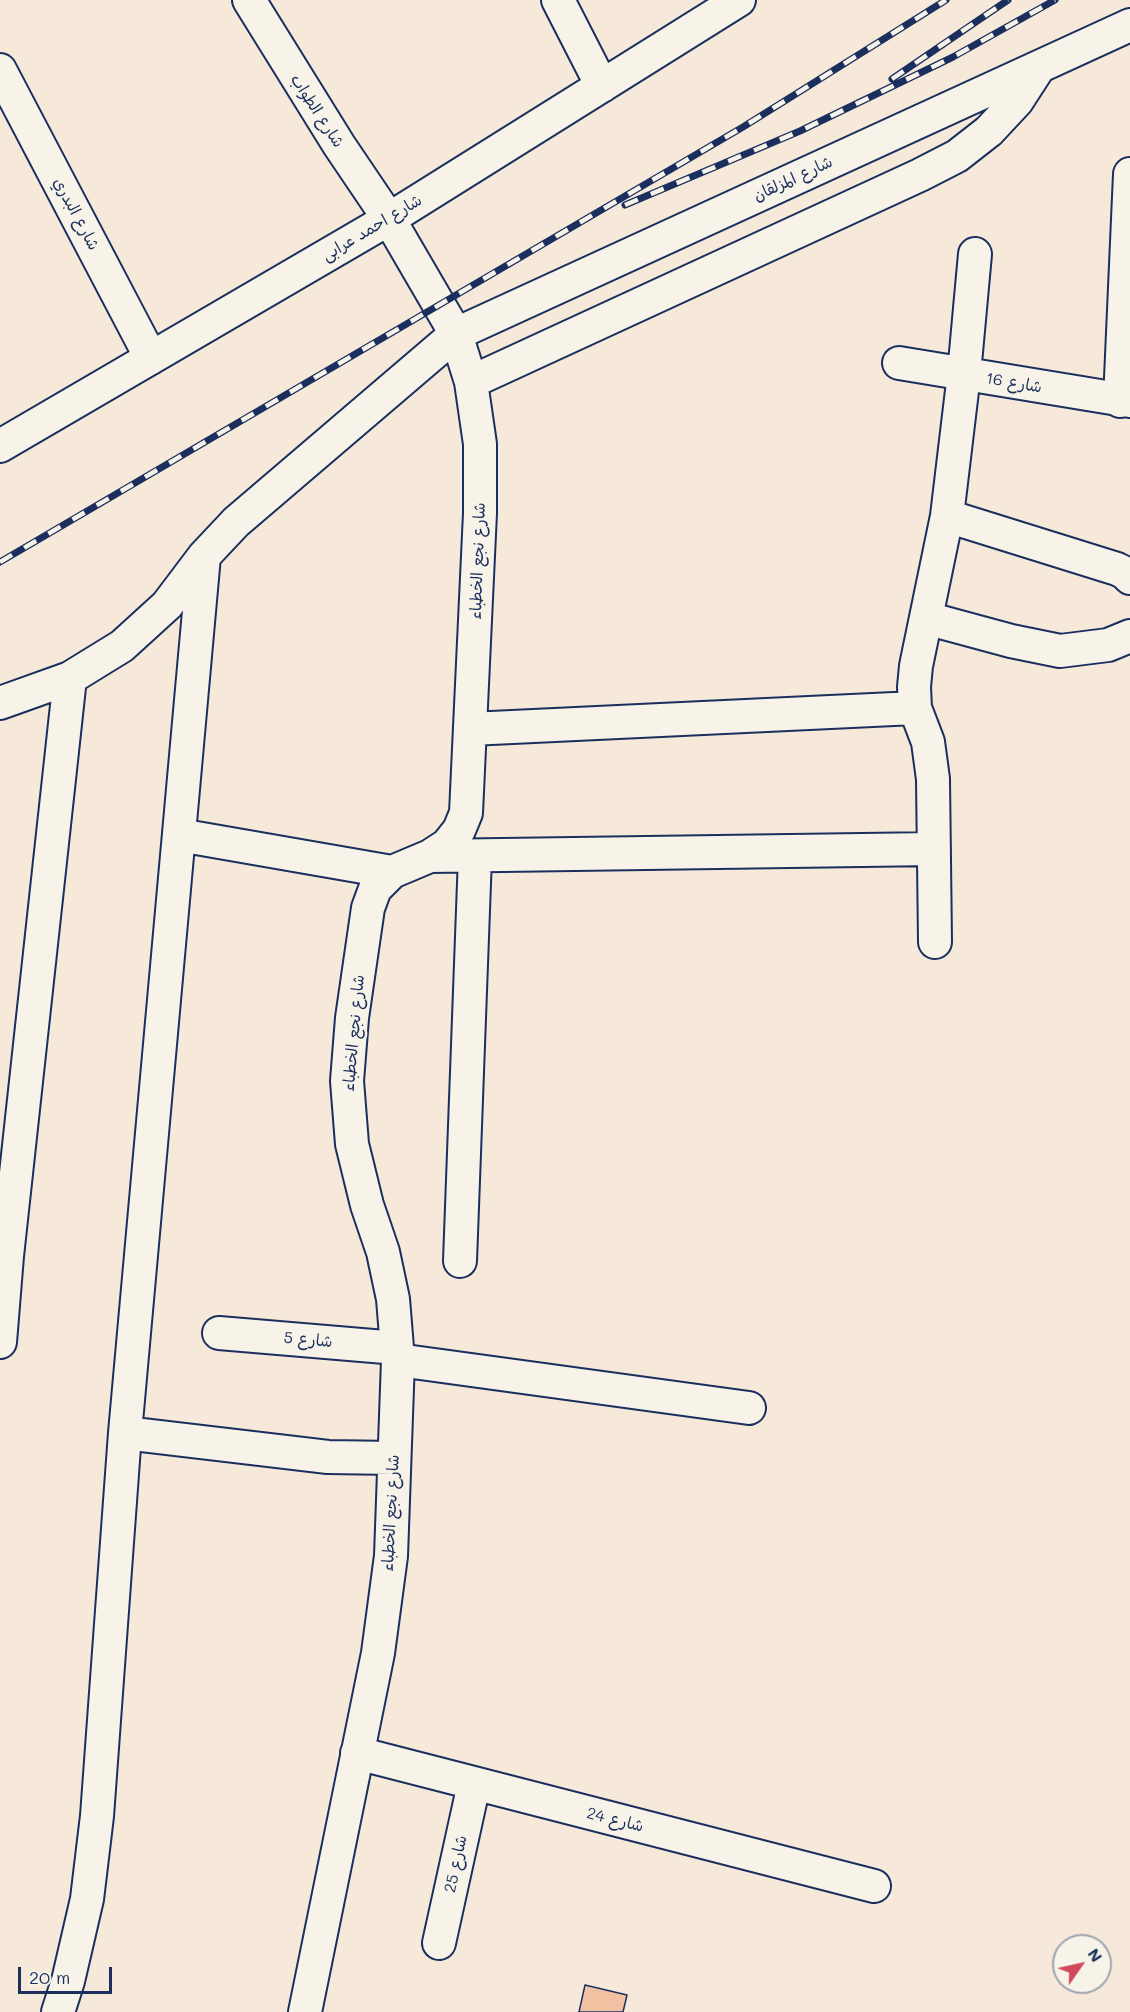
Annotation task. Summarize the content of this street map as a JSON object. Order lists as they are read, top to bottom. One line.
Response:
{"streets":{"street":["شارع الطواب","شارع المزلقان","شارع البدري","شارع احمد عرابى","شارع 16","شارع نجع الخطباء","شارع 5","شارع 24","شارع 25"]},"crossings":[["شارع الطواب","شارع احمد عرابى"],["شارع الطواب","شارع نجع الخطباء"],["شارع المزلقان","شارع نجع الخطباء"],["شارع البدري","شارع احمد عرابى"],["شارع احمد عرابى","شارع نجع الخطباء"],["شارع نجع الخطباء","شارع 5"],["شارع نجع الخطباء","شارع 24"],["شارع 24","شارع 25"]],"scale_bar":"20 m","north":"top right"}
